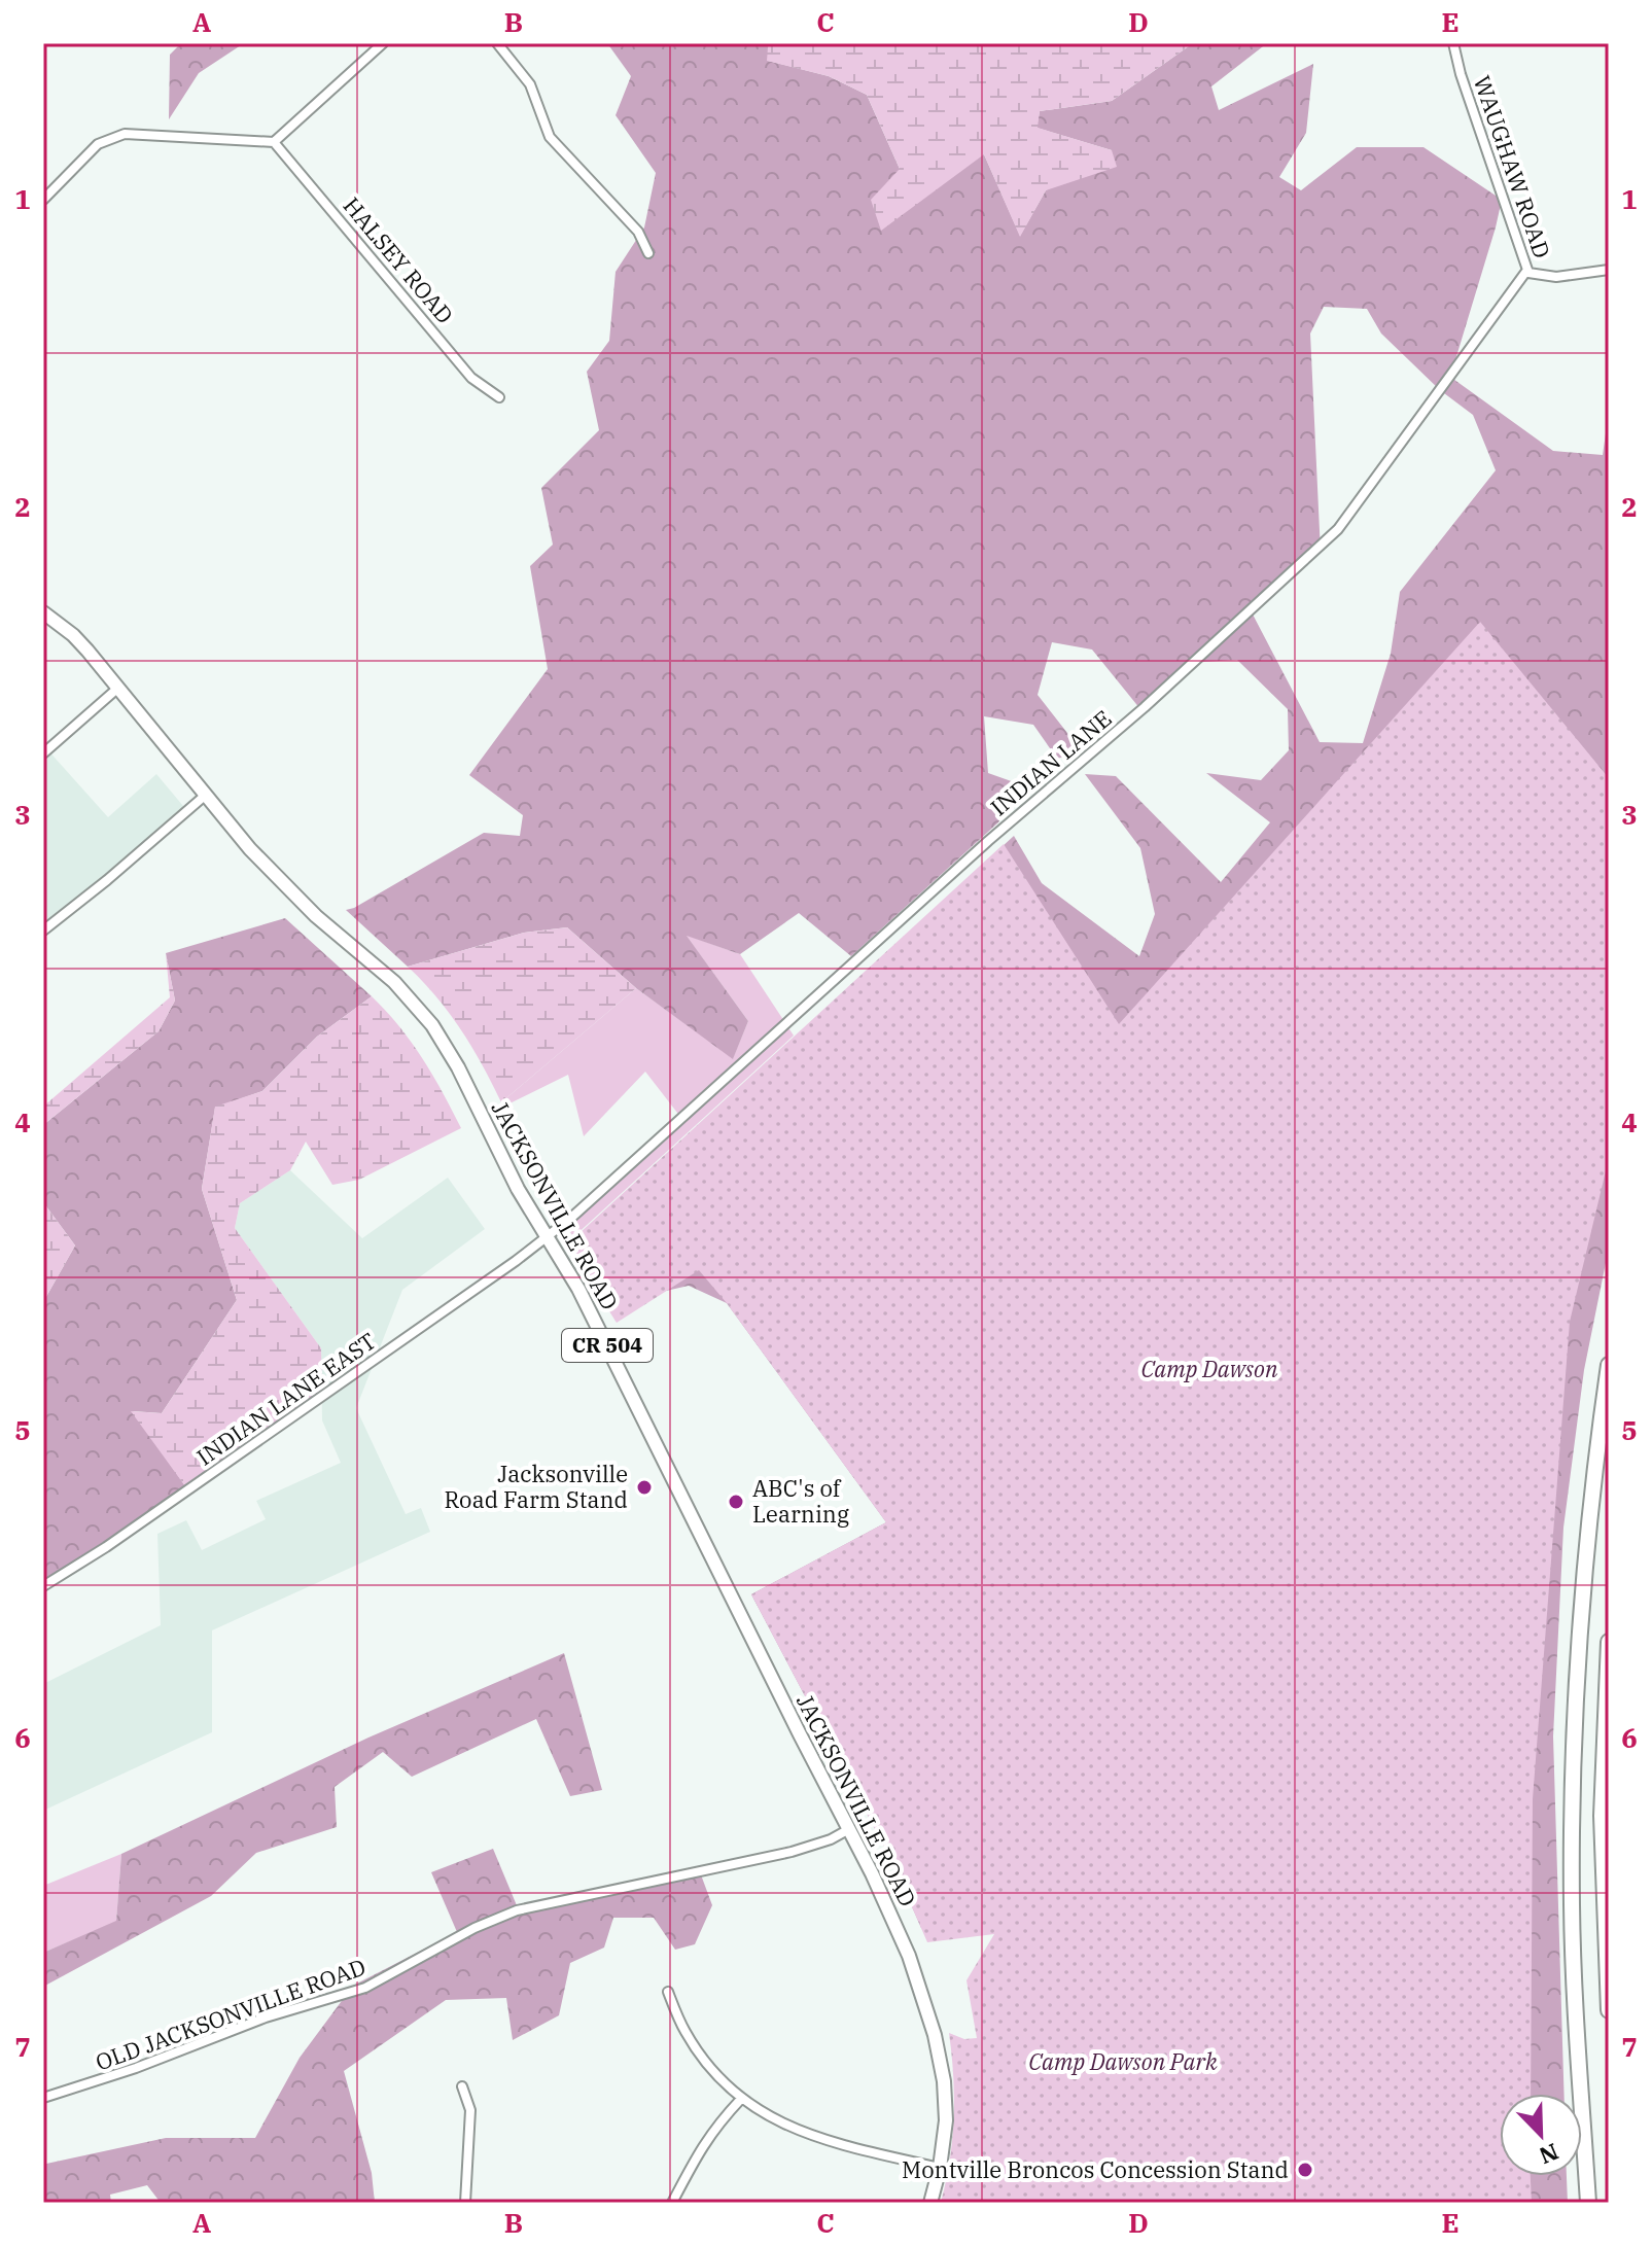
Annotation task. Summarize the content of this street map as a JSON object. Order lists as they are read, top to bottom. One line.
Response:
{"streets":{"main road":["JACKSONVILLE ROAD","CR 504"],"street":["WAUGHAW ROAD","HALSEY ROAD","INDIAN LANE","INDIAN LANE EAST","OLD JACKSONVILLE ROAD"]},"crossings":[["WAUGHAW ROAD","INDIAN LANE"],["INDIAN LANE","JACKSONVILLE ROAD"],["INDIAN LANE","INDIAN LANE EAST"],["JACKSONVILLE ROAD","INDIAN LANE EAST"],["JACKSONVILLE ROAD","OLD JACKSONVILLE ROAD"]],"parks":["Camp Dawson","Camp Dawson Park"],"places":["Jacksonville Road Farm Stand","ABC's of Learning","Montville Broncos Concession Stand"],"north":"bottom right","grid":{"columns":["A","B","C","D","E"],"rows":["1","2","3","4","5","6","7"]}}
